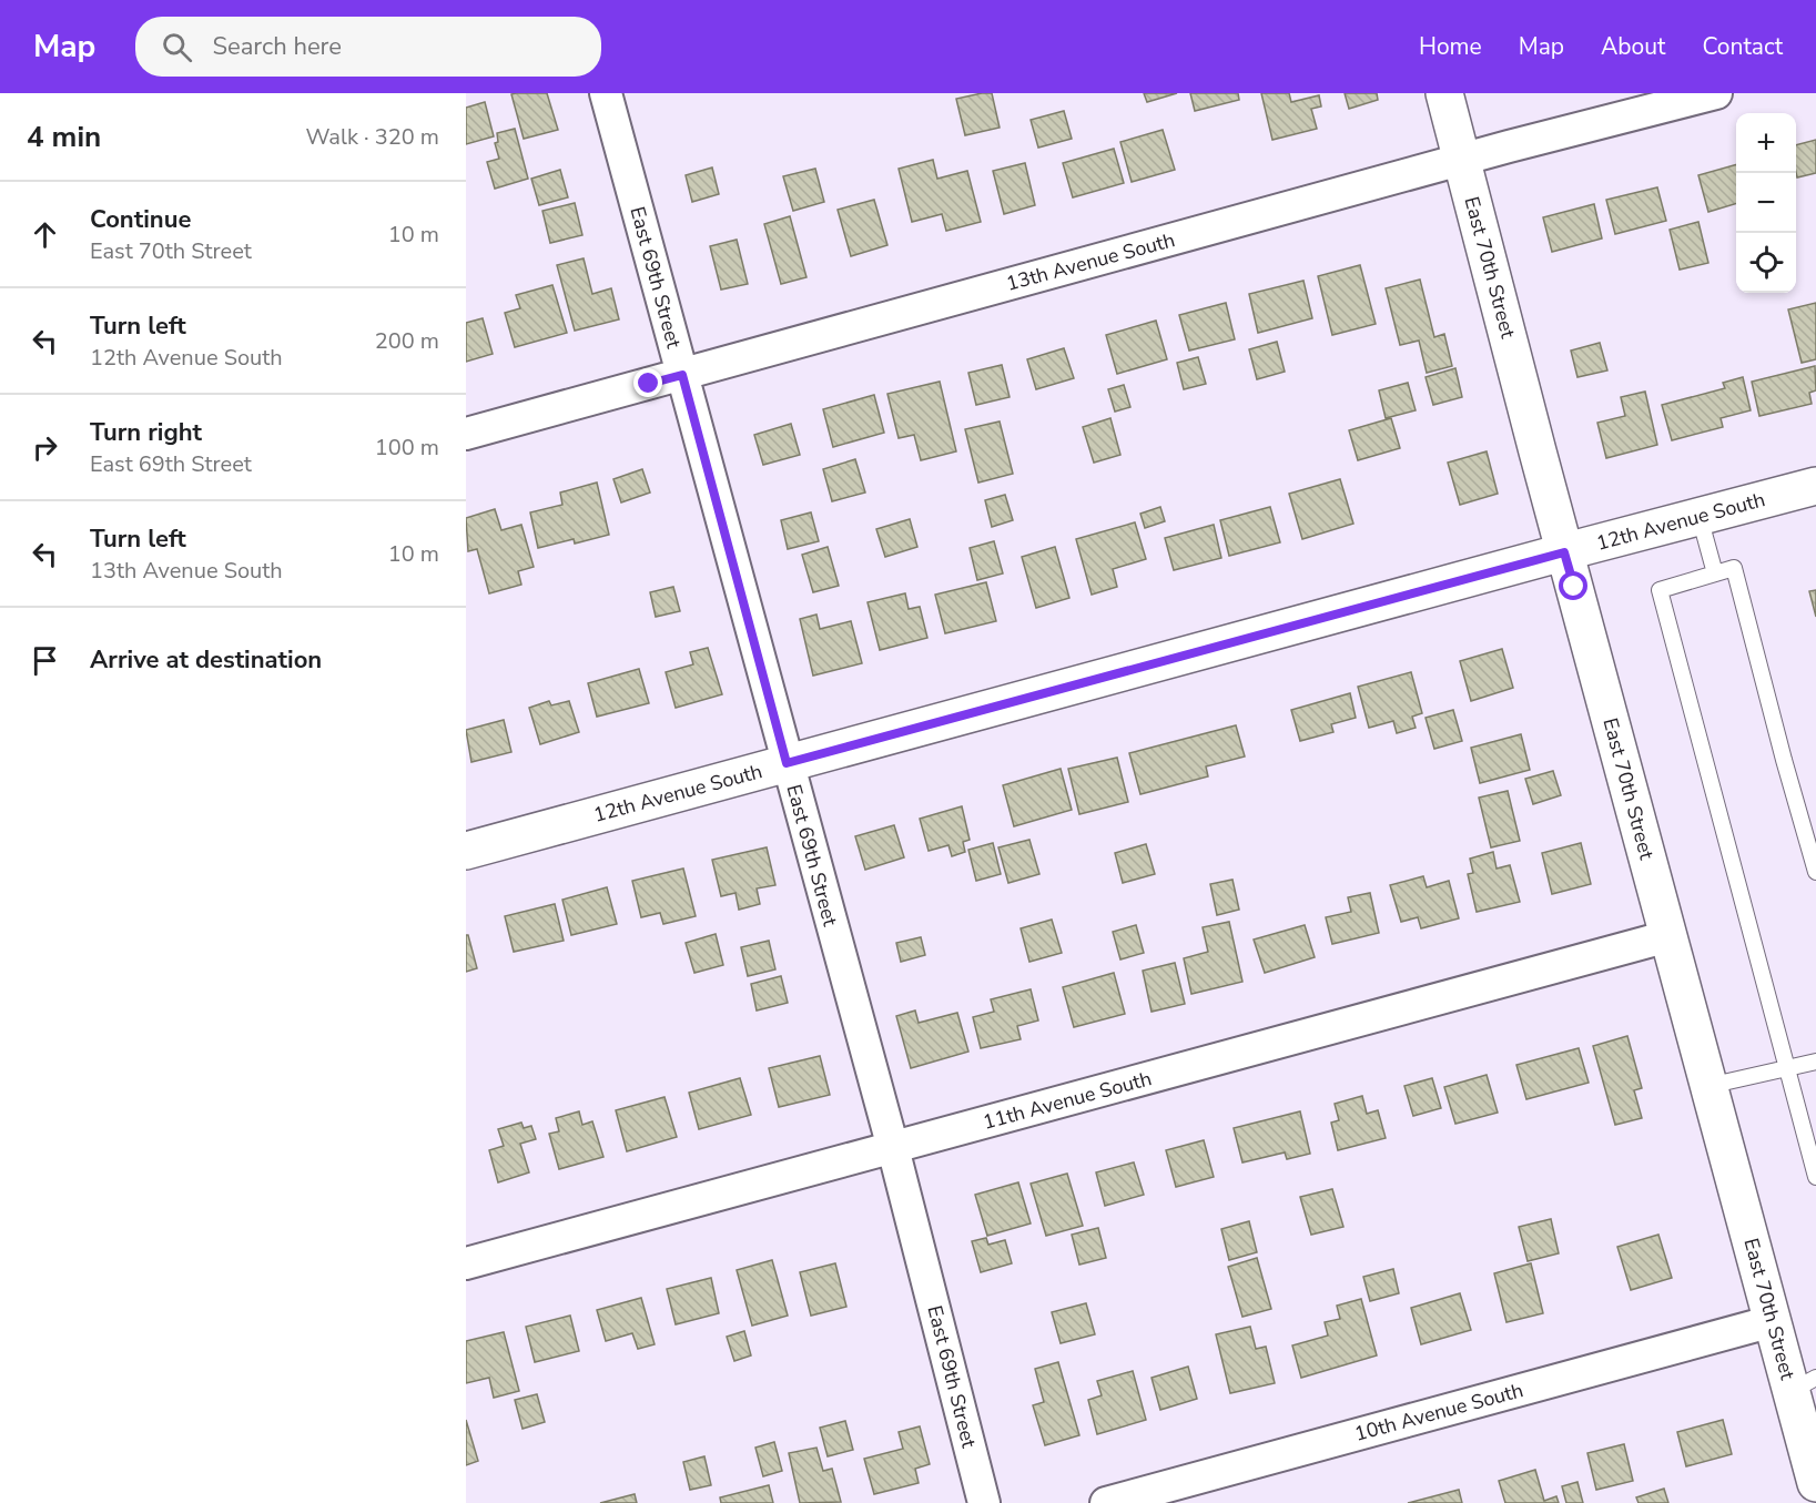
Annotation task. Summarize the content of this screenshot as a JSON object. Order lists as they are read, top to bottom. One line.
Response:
{"streets":{"street":["13th Avenue South","East 70th Street","East 69th Street","12th Avenue South","11th Avenue South","10th Avenue South"]},"crossings":[["13th Avenue South","East 70th Street"],["13th Avenue South","East 69th Street"],["East 70th Street","12th Avenue South"],["East 70th Street","11th Avenue South"],["East 70th Street","10th Avenue South"],["East 69th Street","12th Avenue South"],["East 69th Street","11th Avenue South"]],"page":{"header":"Map","search":"Search here","nav":["Home","Map","About","Contact"],"heading":["4 min","Walk · 320 m"],"map_buttons":["+","−"],"list":[["Continue","East 70th Street","10 m"],["Turn left","12th Avenue South","200 m"],["Turn right","East 69th Street","100 m"],["Turn left","13th Avenue South","10 m"],"Arrive at destination"]}}
